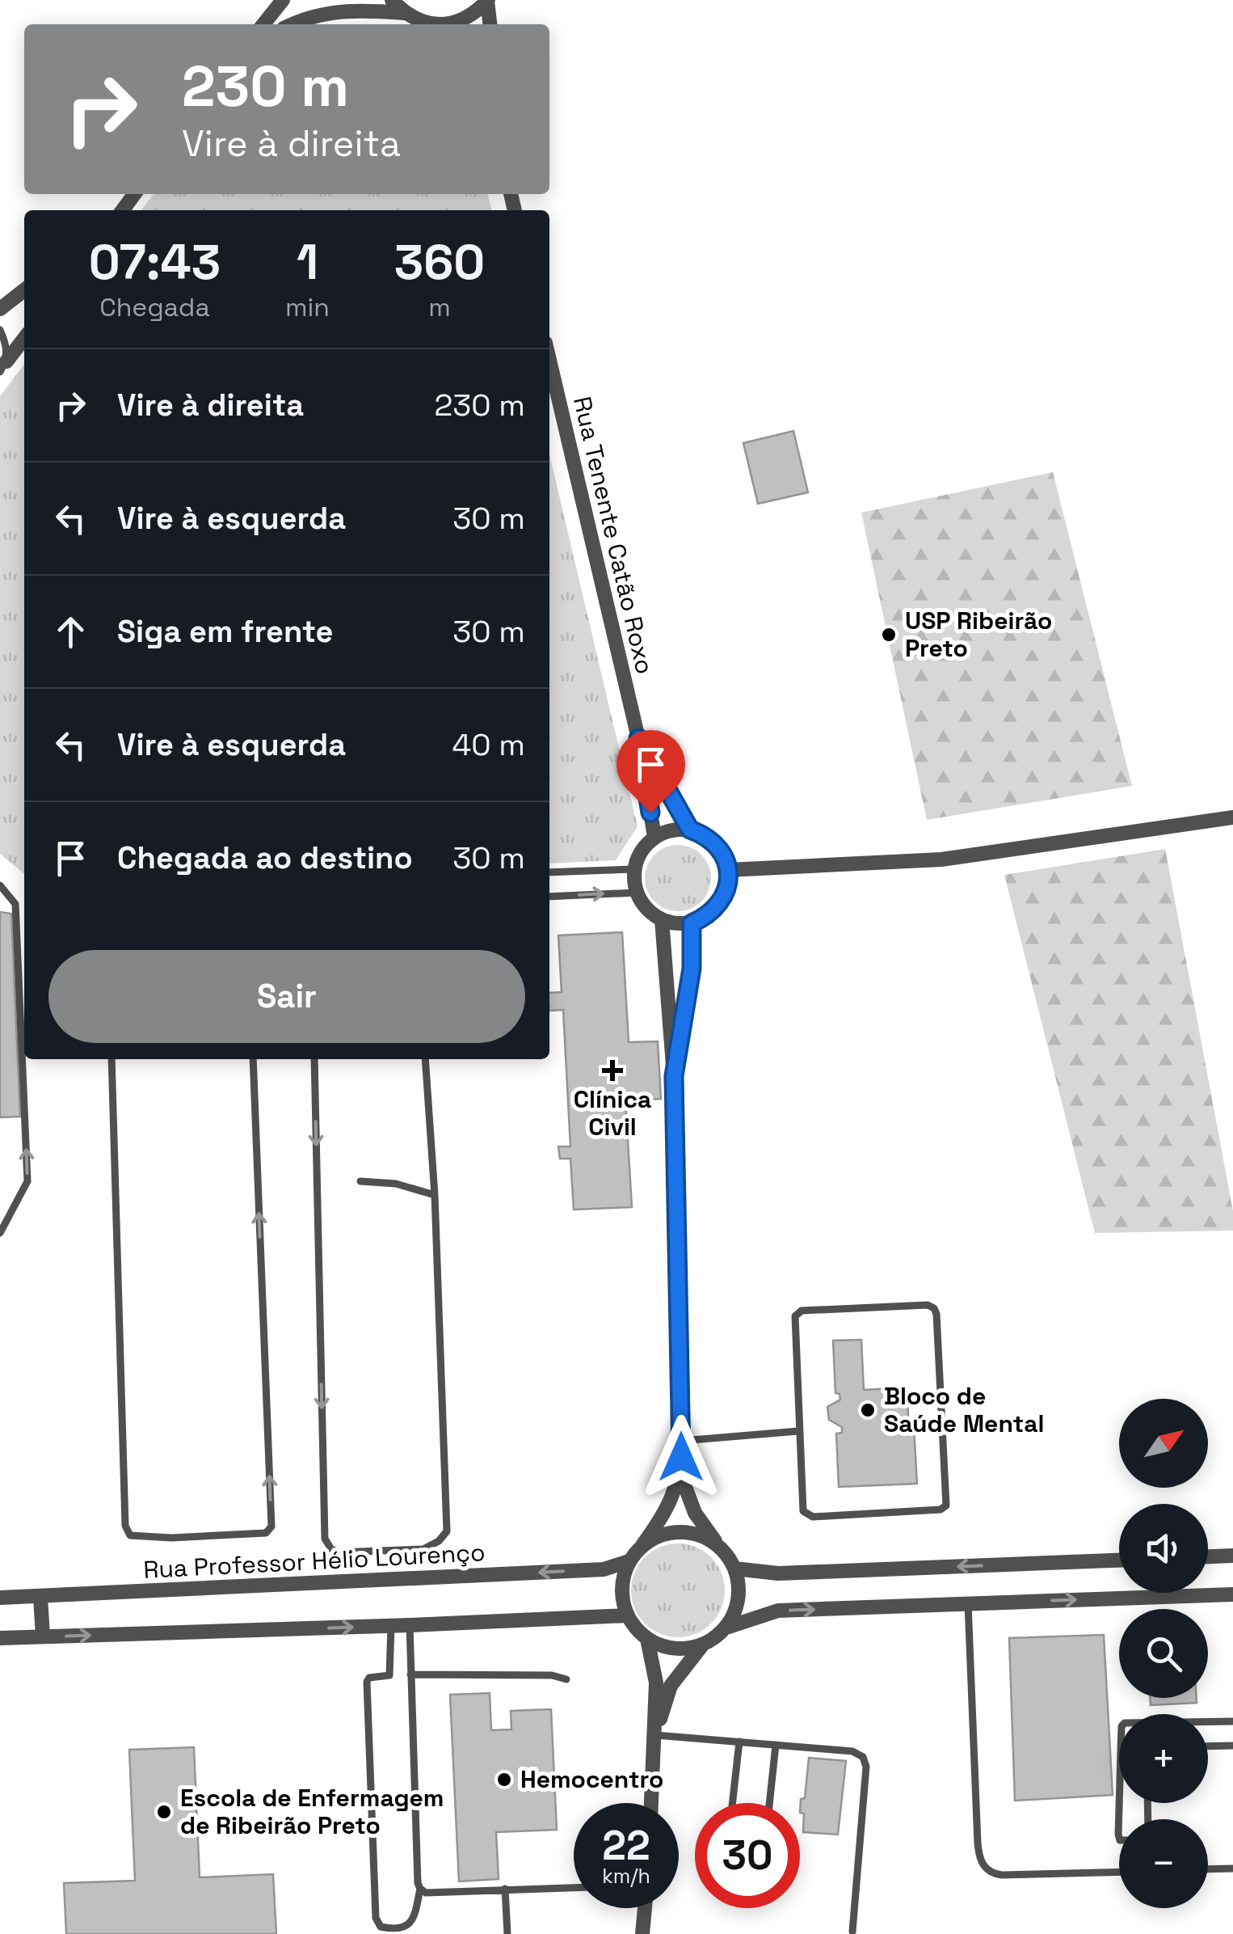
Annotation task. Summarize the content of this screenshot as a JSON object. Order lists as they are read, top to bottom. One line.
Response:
{"streets":{"street":["Rua Tenente Catão Roxo","Rua Professor Hélio Lourenço"]},"places":{"other":["USP Ribeirão Preto","Bloco de Saúde Mental","Hemocentro","Escola de Enfermagem de Ribeirão Preto"],"health":["Clínica Civil"]},"north":"top right","page":{"turn":["230 m","Vire à direita"],"eta":["07:43","Chegada","1","min","360","m"],"list":[{"name":"Vire à direita","value":"230 m"},{"name":"Vire à esquerda","value":"30 m"},{"name":"Siga em frente","value":"30 m"},{"name":"Vire à esquerda","value":"40 m"},{"name":"Chegada ao destino","value":"30 m"}],"buttons":"Sair","map_buttons":["+","−"],"speed":"22 km/h","limit":"30"}}
